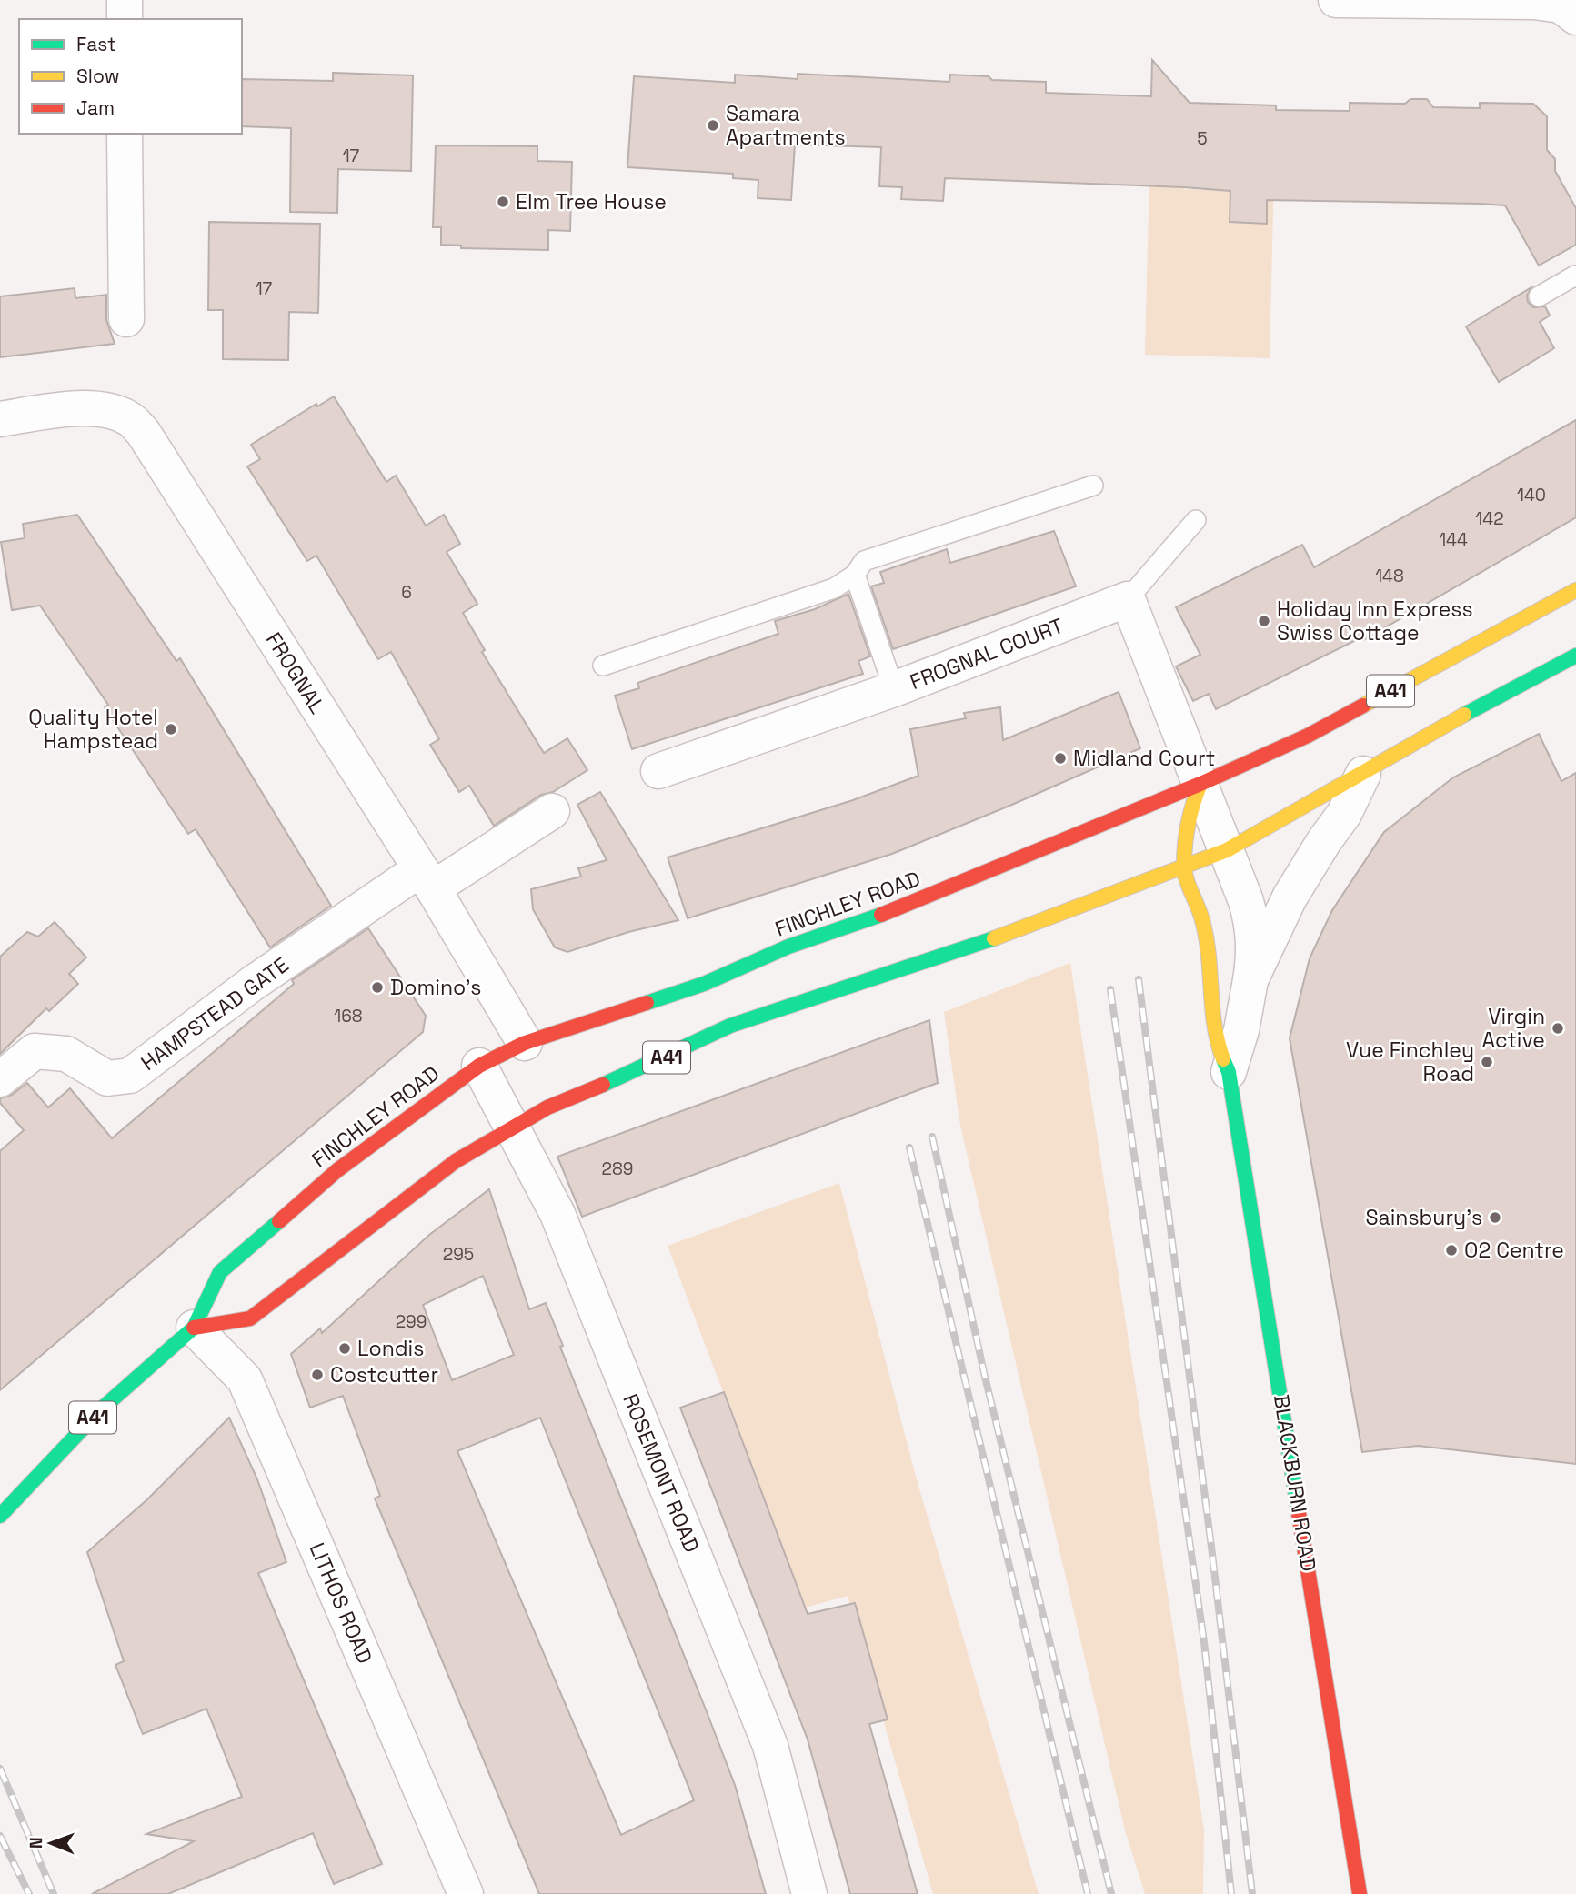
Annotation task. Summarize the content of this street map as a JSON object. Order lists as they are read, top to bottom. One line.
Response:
{"streets":{"main road":["A41","FINCHLEY ROAD","BLACKBURN ROAD"],"street":["FROGNAL COURT","FROGNAL","HAMPSTEAD GATE","ROSEMONT ROAD","LITHOS ROAD"]},"crossings":[["FROGNAL","FINCHLEY ROAD"],["FROGNAL","HAMPSTEAD GATE"],["A41","FINCHLEY ROAD"],["A41","ROSEMONT ROAD"],["A41","BLACKBURN ROAD"],["A41","LITHOS ROAD"],["FINCHLEY ROAD","ROSEMONT ROAD"],["FINCHLEY ROAD","BLACKBURN ROAD"],["FINCHLEY ROAD","LITHOS ROAD"]],"places":["Samara Apartments","Elm Tree House","Holiday Inn Express Swiss Cottage","Quality Hotel Hampstead","Midland Court","Domino's","Virgin Active","Vue Finchley Road","Sainsbury's","O2 Centre","Londis","Costcutter"],"house_numbers":["5","17","17","140","142","144","148","6","168","289","295","299"],"legend":["Fast","Slow","Jam"],"north":"left"}
